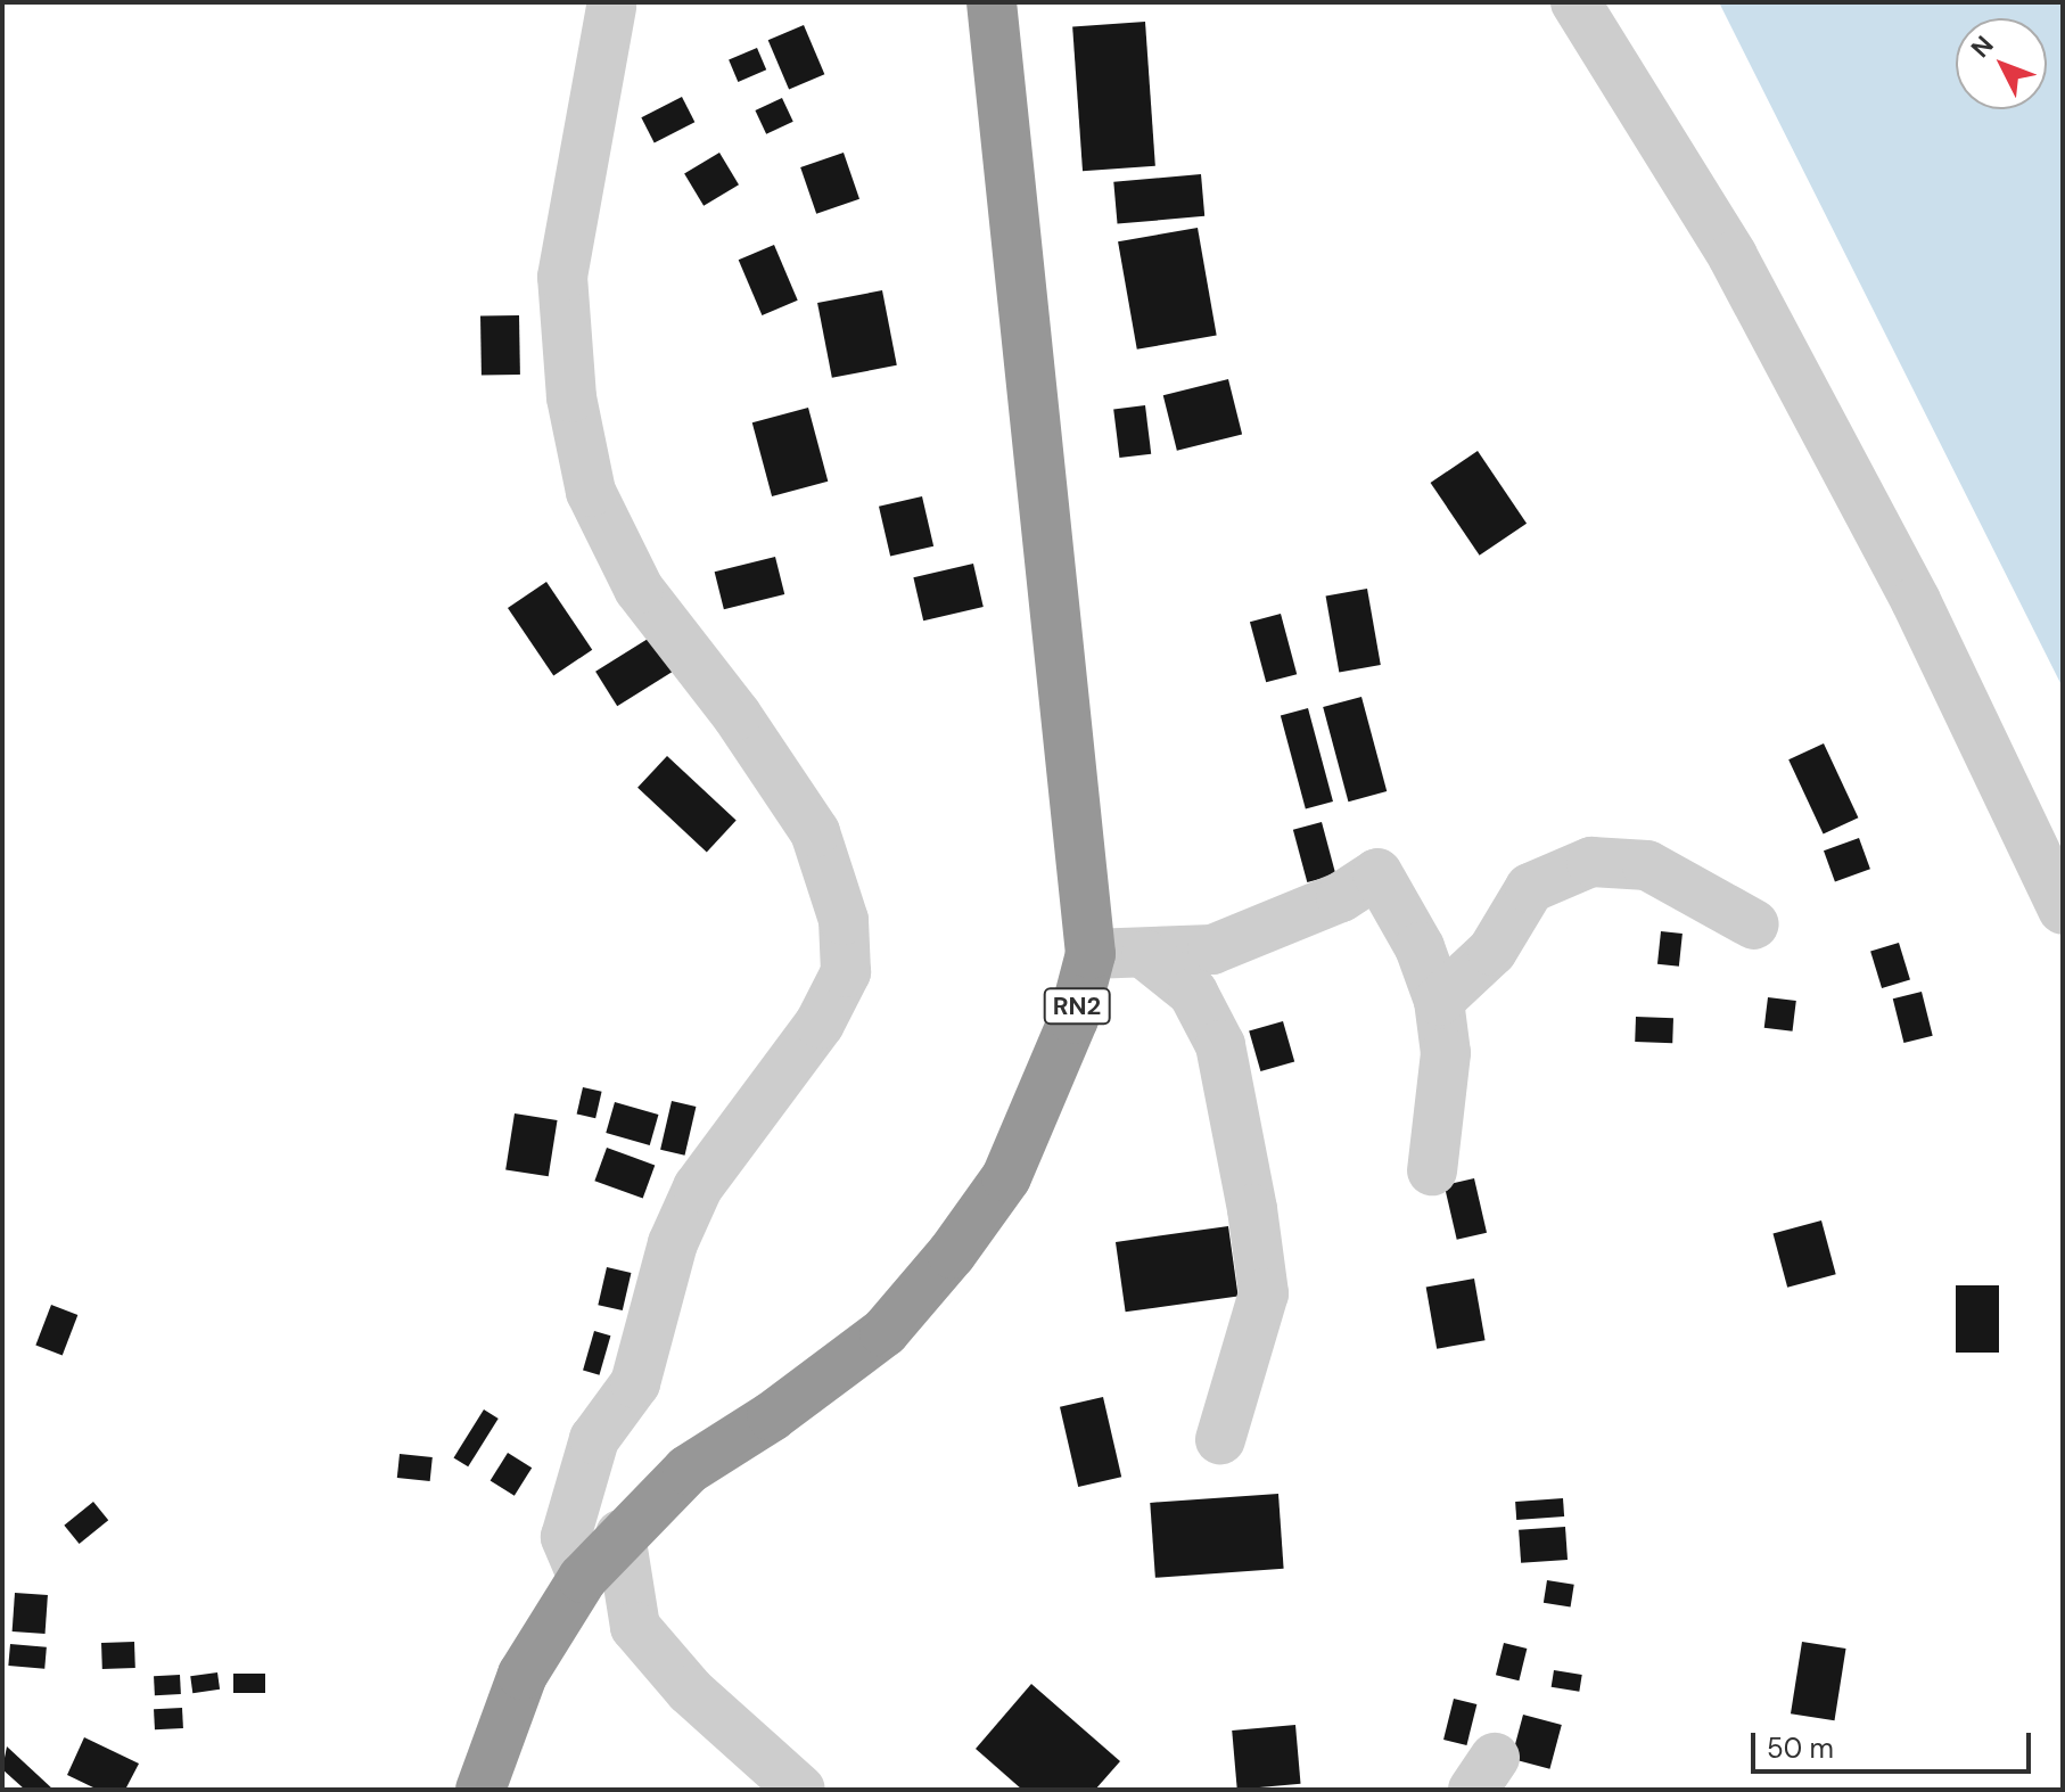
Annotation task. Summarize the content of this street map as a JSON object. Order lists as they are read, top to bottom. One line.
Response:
{"streets":{"highway":["RN2"]},"scale_bar":"50 m","north":"top left"}
